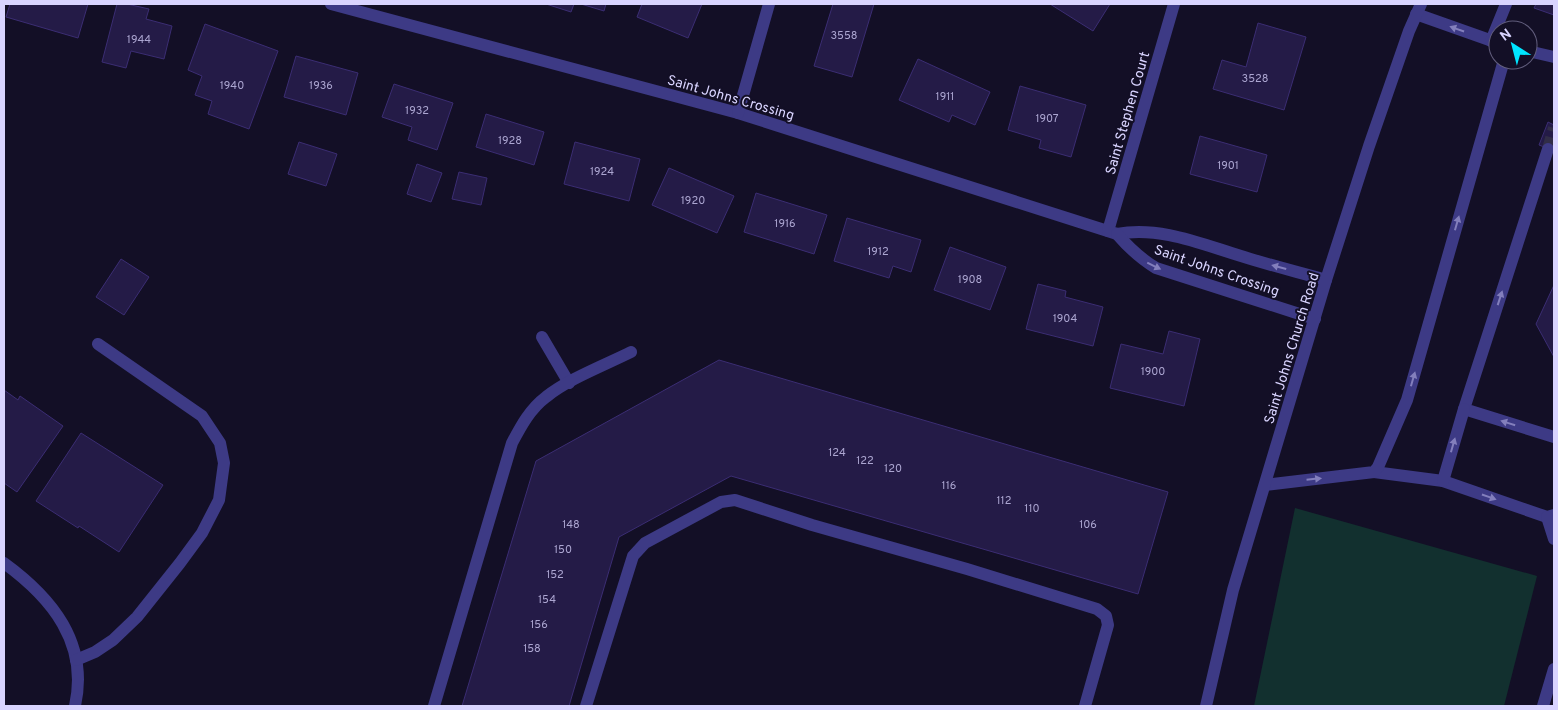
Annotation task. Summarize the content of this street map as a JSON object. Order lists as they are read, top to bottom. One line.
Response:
{"streets":{"street":["Saint Johns Crossing","Saint Stephen Court","Saint Johns Church Road"]},"crossings":[["Saint Johns Crossing","Saint Stephen Court"],["Saint Johns Crossing","Saint Johns Church Road"]],"house_numbers":["3558","1944","3528","1940","1936","1911","1932","1907","1928","1901","1924","1920","1916","1912","1908","1904","1900","124","122","120","116","112","110","148","106","150","152","154","156","158"],"north":"top left"}
